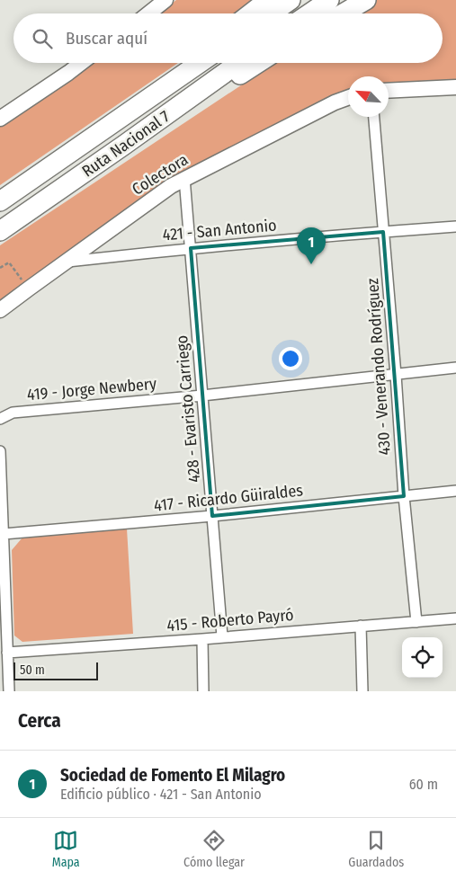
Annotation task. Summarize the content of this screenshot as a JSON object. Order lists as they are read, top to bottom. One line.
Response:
{"streets":{"highway":["Ruta Nacional 7"],"street":["Colectora","421 - San Antonio","430 - Venerando Rodríguez","419 - Jorge Newbery","428 - Evaristo Carriego","417 - Ricardo Güiraldes","415 - Roberto Payró"]},"crossings":[["Colectora","421 - San Antonio"],["Colectora","428 - Evaristo Carriego"],["421 - San Antonio","430 - Venerando Rodríguez"],["421 - San Antonio","428 - Evaristo Carriego"],["430 - Venerando Rodríguez","419 - Jorge Newbery"],["430 - Venerando Rodríguez","417 - Ricardo Güiraldes"],["430 - Venerando Rodríguez","415 - Roberto Payró"],["419 - Jorge Newbery","428 - Evaristo Carriego"],["428 - Evaristo Carriego","417 - Ricardo Güiraldes"],["428 - Evaristo Carriego","415 - Roberto Payró"]],"scale_bar":"50 m","north":"top left","page":{"search":"Buscar aquí","pins":"1","scale":"50 m","heading":"Cerca","list":[{"mark":"1","name":"Sociedad de Fomento El Milagro","note":"Edificio público · 421 - San Antonio","value":"60 m"}],"nav":["Mapa","Cómo llegar","Guardados"]}}
